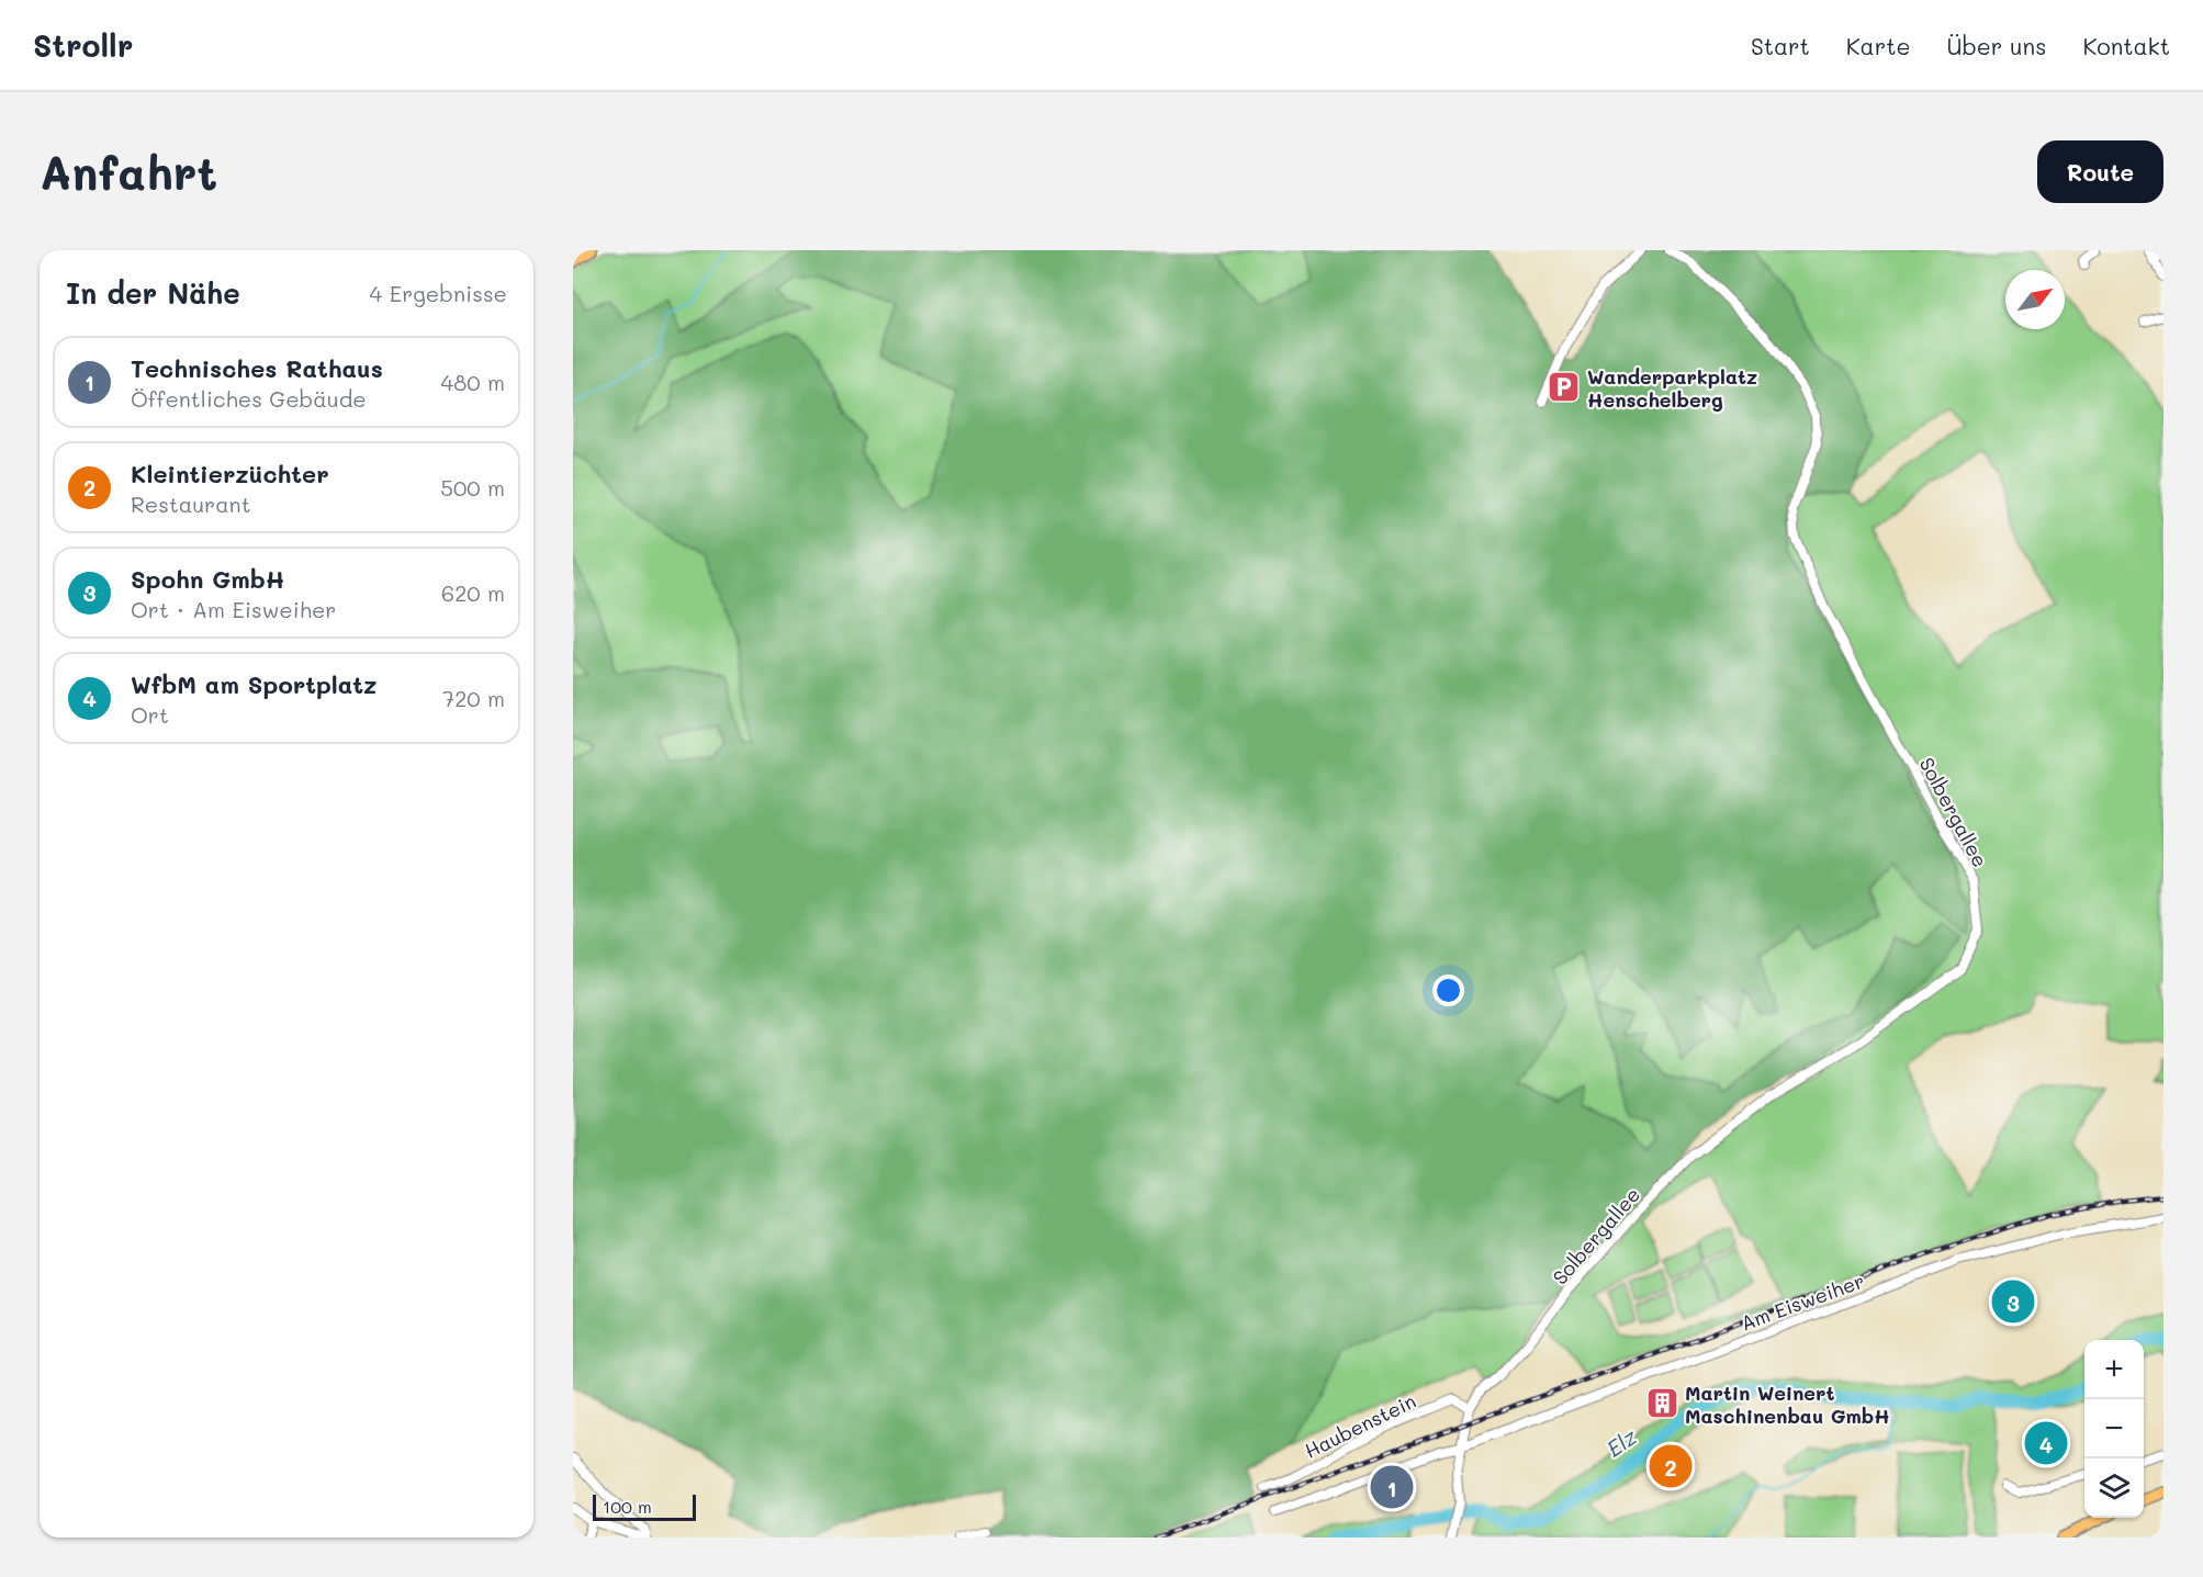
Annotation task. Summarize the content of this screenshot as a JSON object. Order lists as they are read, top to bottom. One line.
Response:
{"streets":{"street":["Solbergallee","Am Eisweiher","Haubenstein"]},"crossings":[["Solbergallee","Am Eisweiher"],["Solbergallee","Haubenstein"]],"water":["Elz"],"places":{"parking":["Wanderparkplatz Henschelberg"],"building":["Martin Weinert Maschinenbau GmbH"]},"scale_bar":"100 m","north":"top right","page":{"header":"Strollr","nav":["Start","Karte","Über uns","Kontakt"],"buttons":"Route","title":"Anfahrt","heading":["In der Nähe","4 Ergebnisse"],"list":[{"mark":"1","name":"Technisches Rathaus","note":"Öffentliches Gebäude","value":"480 m"},{"mark":"2","name":"Kleintierzüchter","note":"Restaurant","value":"500 m"},{"mark":"3","name":"Spohn GmbH","note":"Ort · Am Eisweiher","value":"620 m"},{"mark":"4","name":"WfbM am Sportplatz","note":"Ort","value":"720 m"}],"pins":["3","4","2","1"],"map_buttons":["+","−"],"scale":"100 m"}}
